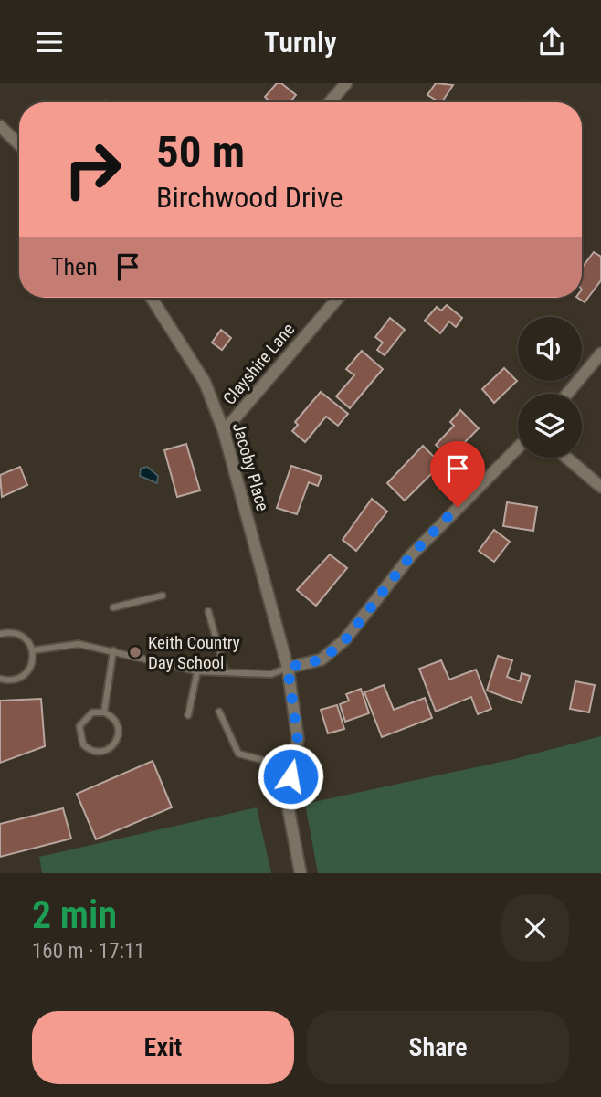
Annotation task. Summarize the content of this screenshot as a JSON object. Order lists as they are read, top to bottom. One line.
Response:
{"streets":{"street":["Clayshire Lane","Jacoby Place"]},"crossings":[["Clayshire Lane","Jacoby Place"]],"places":["Keith Country Day School"],"page":{"header":"Turnly","turn":["50 m","Birchwood Drive"],"then":"Then","heading":["2 min","160 m · 17:11"],"buttons":["Exit","Share"]}}
